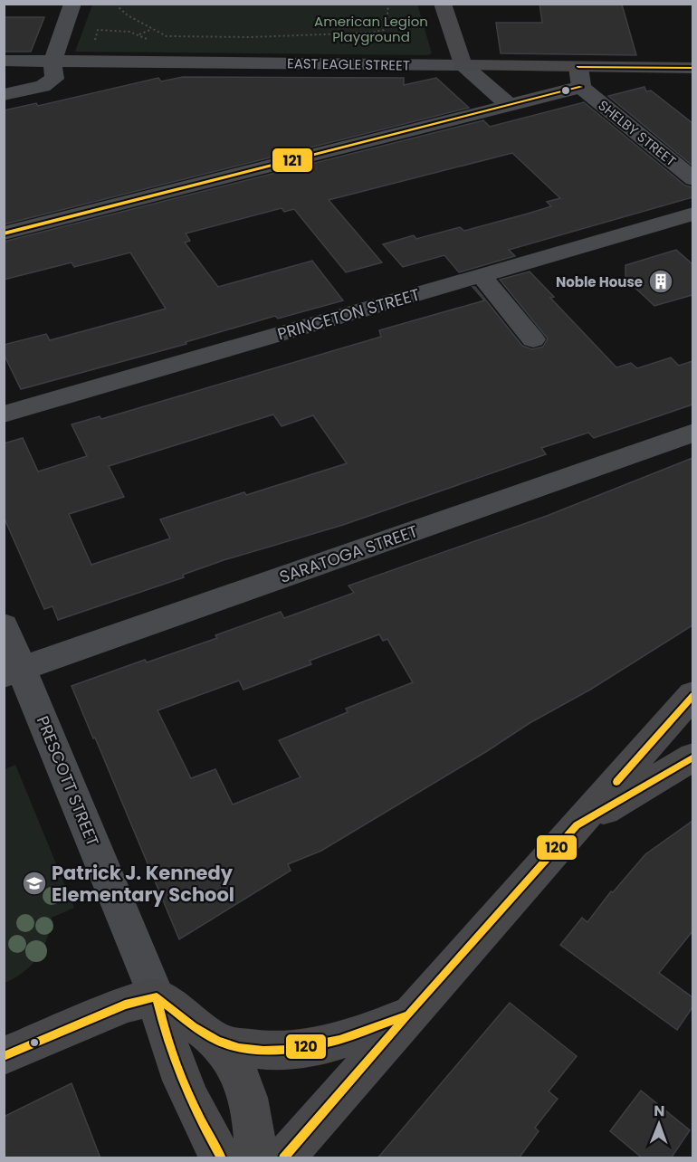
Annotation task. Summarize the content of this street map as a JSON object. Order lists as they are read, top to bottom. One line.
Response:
{"streets":{"main road":["EAST EAGLE STREET","PRESCOTT STREET"],"street":["SHELBY STREET","PRINCETON STREET","SARATOGA STREET"]},"crossings":[["EAST EAGLE STREET","SHELBY STREET"],["SARATOGA STREET","PRESCOTT STREET"]],"parks":["American Legion Playground"],"places":{"building":["Noble House"],"school or university":["Patrick J. Kennedy Elementary School"]},"lines":["transit line 121","transit line 120"],"north":"top"}
